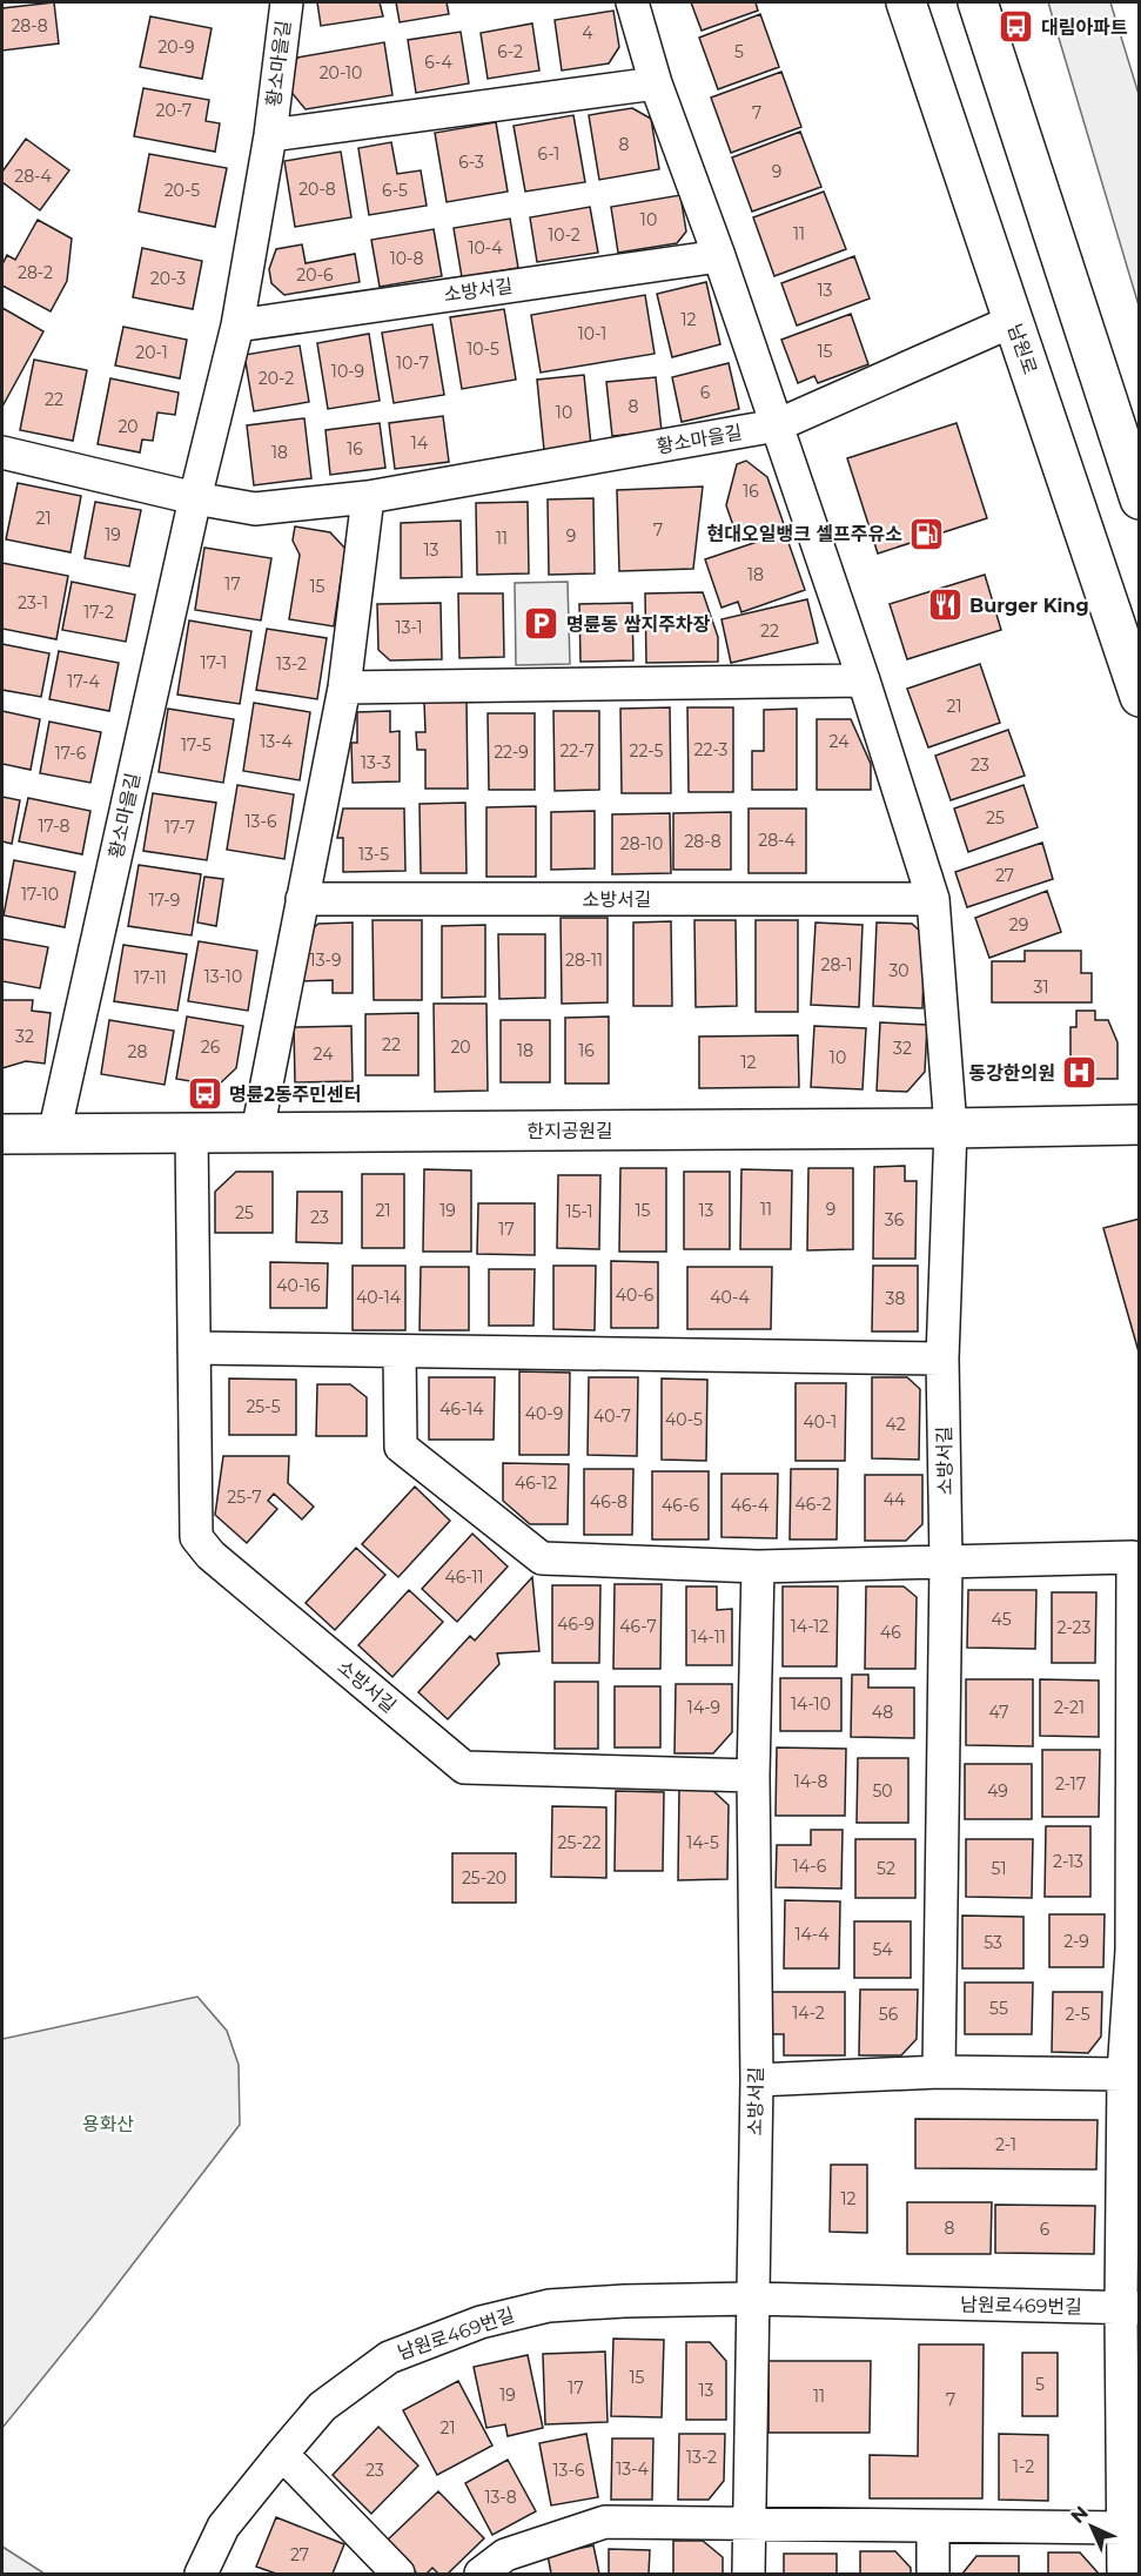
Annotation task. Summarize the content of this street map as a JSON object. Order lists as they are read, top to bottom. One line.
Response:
{"streets":{"street":["황소마을길","소방서길","남원로","한지공원길","남원로469번길"]},"crossings":[["황소마을길","소방서길"],["황소마을길","남원로"],["황소마을길","한지공원길"],["소방서길","한지공원길"],["소방서길","남원로469번길"]],"parks":["용화산"],"places":{"bus stop":["대림아파트","명륜2동주민센터"],"fuel station":["현대오일뱅크 셀프주유소"],"restaurant":["Burger King"],"parking":["명륜동 쌈지주차장"],"hospital":["동강한의원"]},"house_numbers":["28-8","4","20-9","6-2","5","6-4","20-10","20-7","7","8","6-1","6-3","9","28-4","20-8","20-5","6-5","10","11","10-2","10-4","10-8","28-2","20-6","20-3","13","12","10-1","10-5","15","20-1","10-7","10-9","20-2","6","22","8","10","20","14","16","18","16","21","7","19","9","11","13","18","17","15","23-1","17-2","13-1","22","17-1","13-2","17-4","21","13-4","24","17-5","22-3","22-7","22-5","22-9","17-6","13-3","23","25","13-6","17-8","17-7","28-4","28-8","28-10","13-5","27","17-10","17-9","29","13-9","28-11","28-1","30","13-10","17-11","31","32","22","26","20","32","18","16","28","24","10","12","11","9","21","19","15","13","15-1","25","23","36","17","40-16","40-6","40-14","40-4","38","25-5","46-14","40-9","40-7","40-5","40-1","42","46-12","25-7","44","46-8","46-2","46-6","46-4","46-11","45","46-9","46-7","14-12","2-23","46","14-11","14-10","14-9","2-21","48","47","14-8","2-17","50","49","25-22","14-5","2-13","14-6","52","51","25-20","14-4","2-9","53","54","55","14-2","56","2-5","2-1","12","8","6","15","5","17","13","19","11","7","21","13-2","1-2","13-4","23","13-6","13-8","27"],"north":"top left"}
